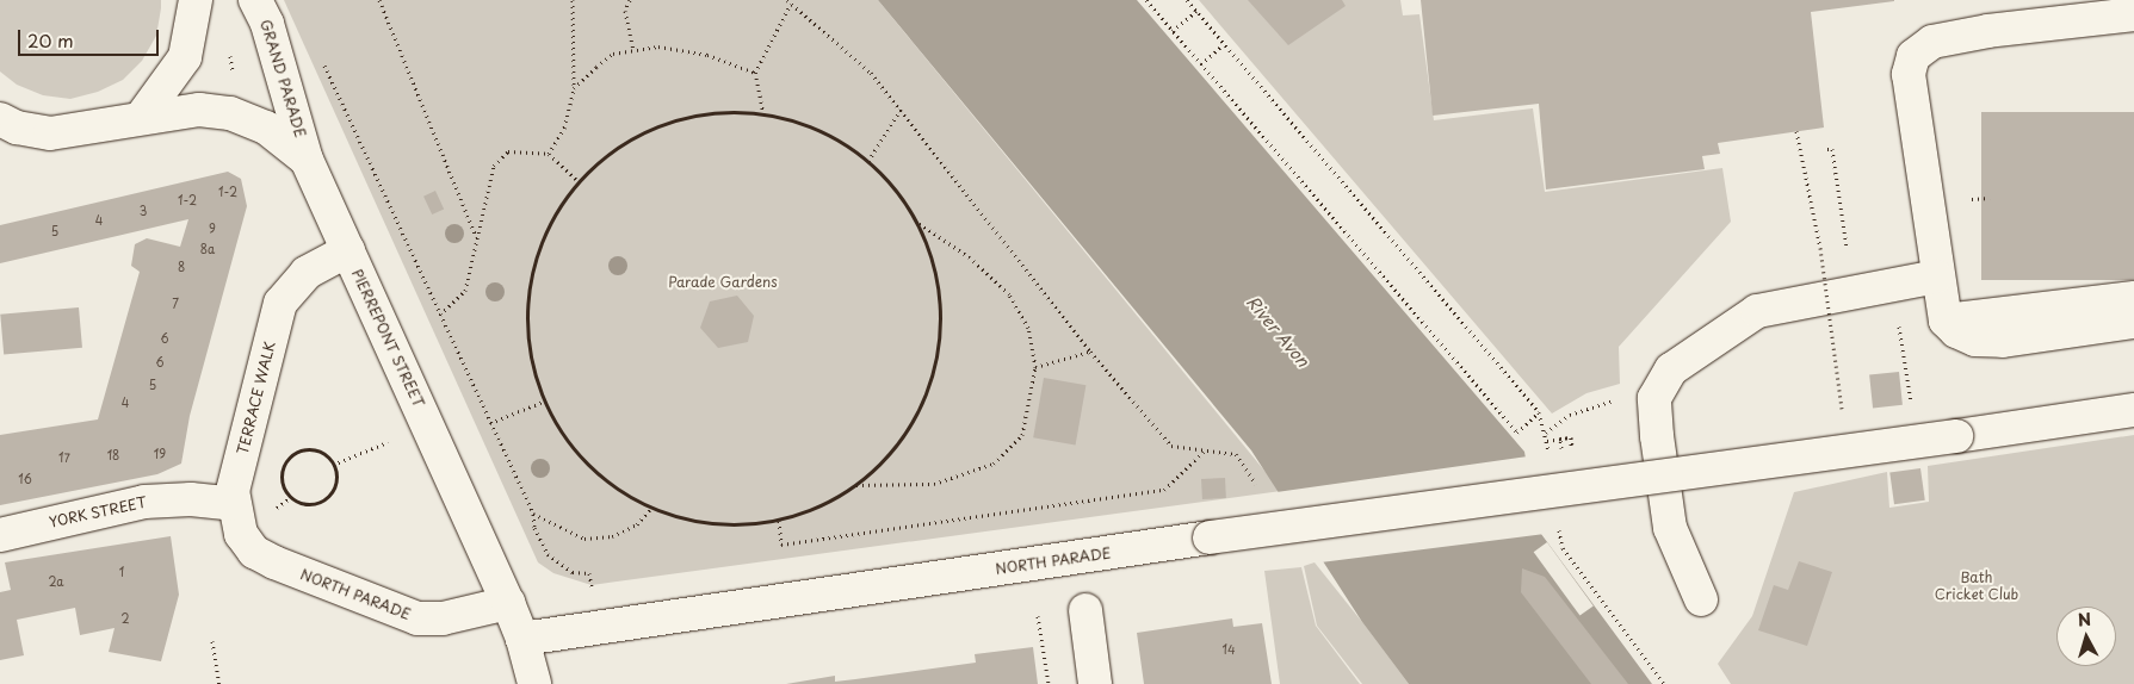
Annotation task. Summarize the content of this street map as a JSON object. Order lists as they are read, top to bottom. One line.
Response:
{"streets":{"street":["GRAND PARADE","PIERREPONT STREET","TERRACE WALK","YORK STREET","NORTH PARADE"]},"crossings":[["GRAND PARADE","PIERREPONT STREET"],["PIERREPONT STREET","TERRACE WALK"],["PIERREPONT STREET","NORTH PARADE"],["TERRACE WALK","YORK STREET"],["TERRACE WALK","NORTH PARADE"]],"water":["River Avon"],"parks":["Parade Gardens","Bath Cricket Club"],"house_numbers":["1-2","1-2","3","4","9","5","8a","8","7","6","6","5","4","19","18","17","16","1","2a","2","14"],"scale_bar":"20 m","north":"top"}
